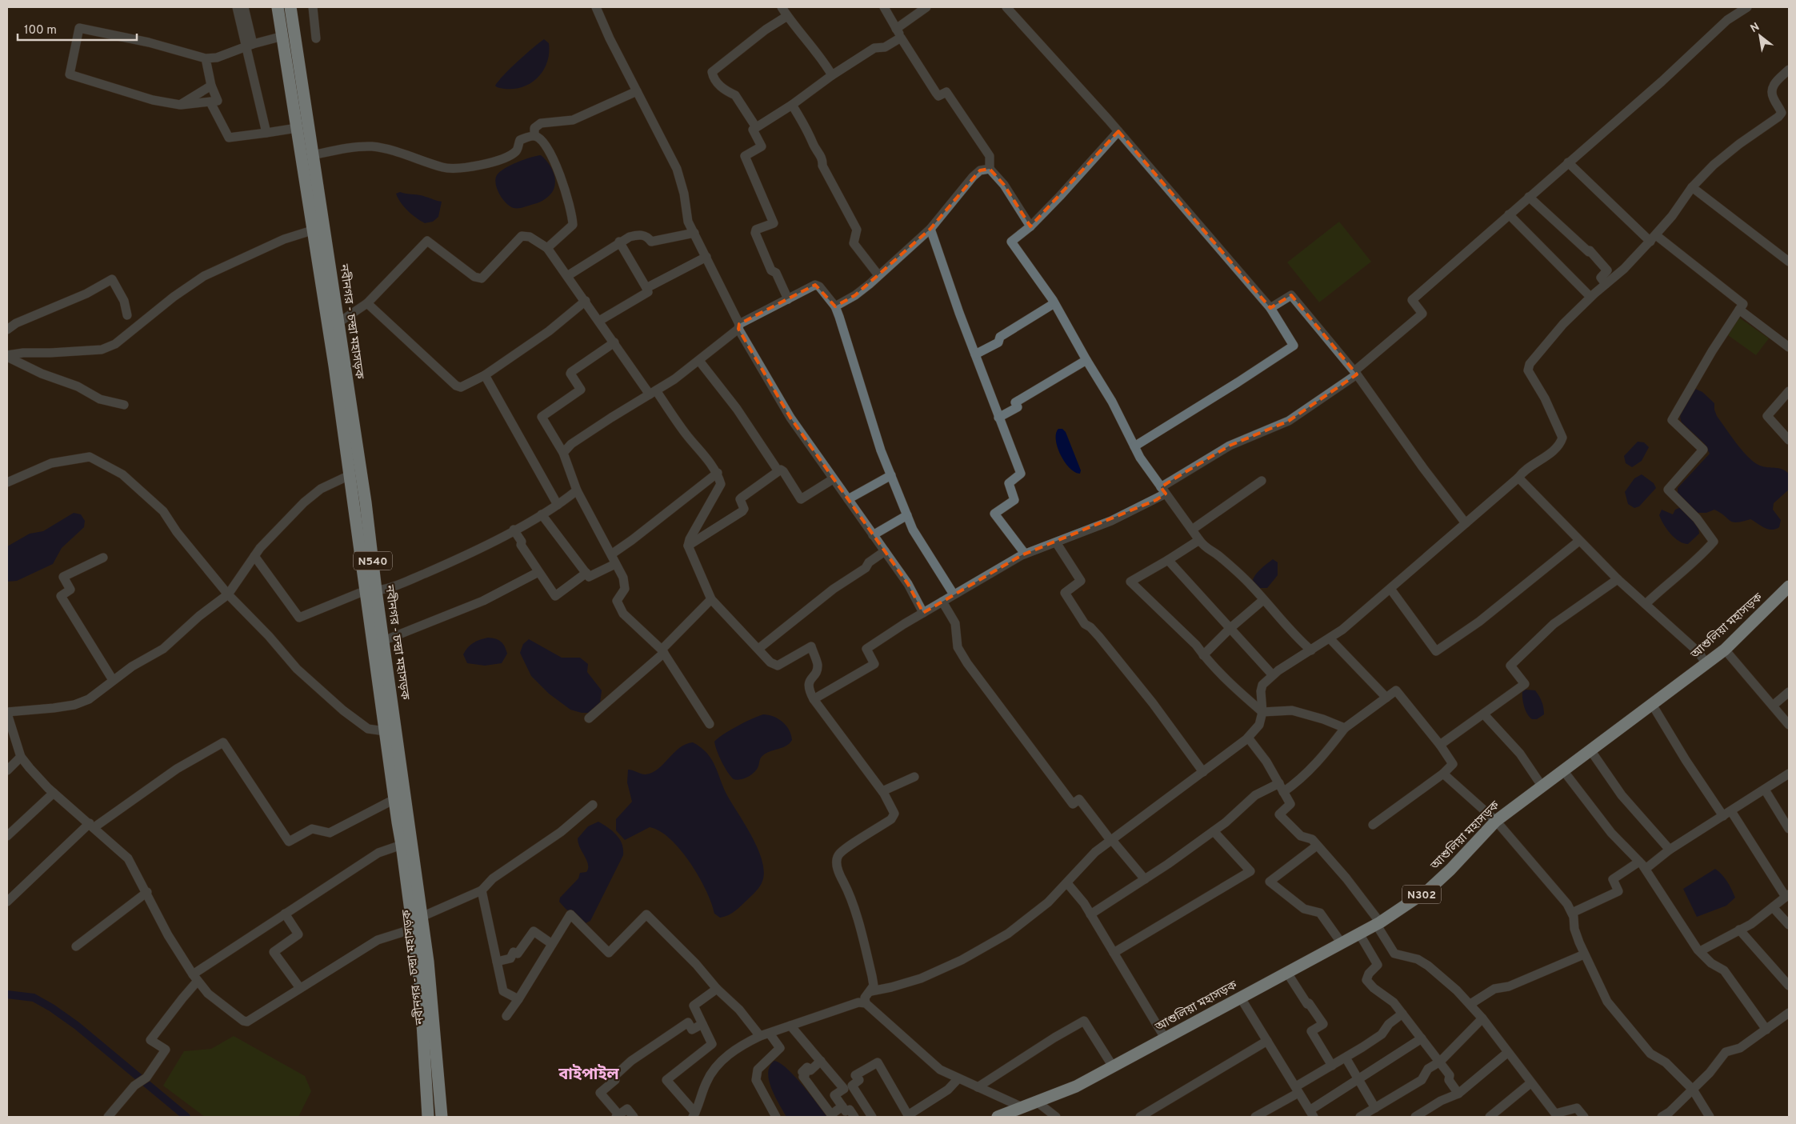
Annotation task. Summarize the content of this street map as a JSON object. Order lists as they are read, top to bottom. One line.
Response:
{"streets":{"highway":["নবীনগর - চন্দ্রা মহাসড়ক","N540","আশুলিয়া মহাসড়ক","N302"]},"districts":["বাইপাইল"],"scale_bar":"100 m","north":"top left"}
